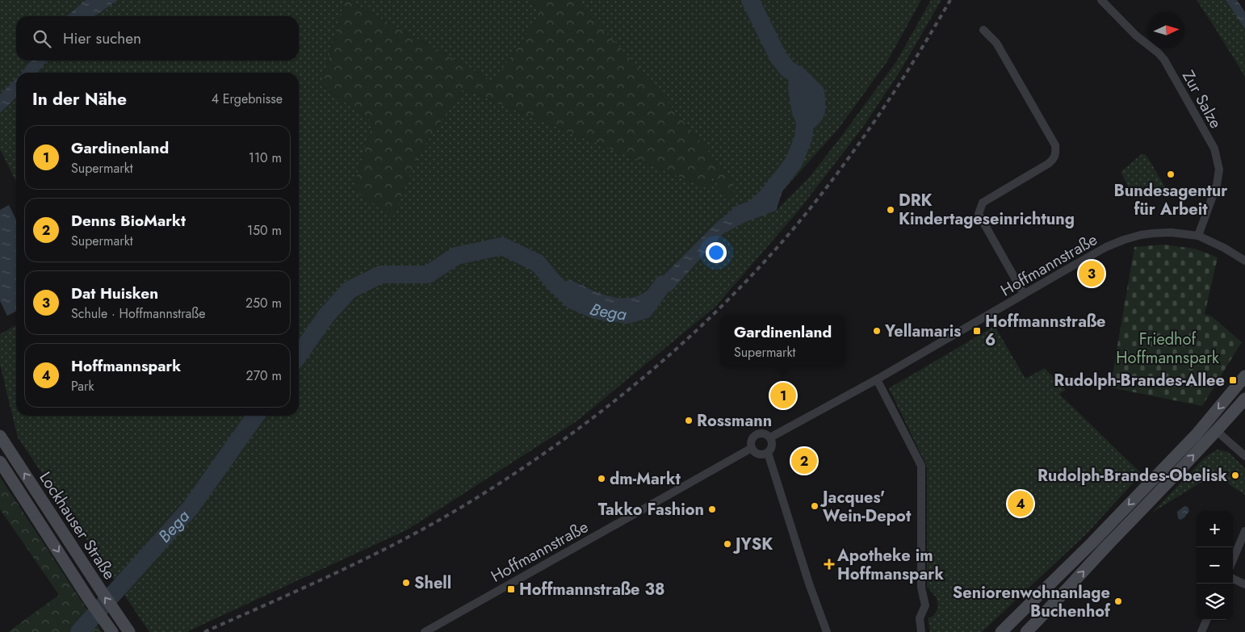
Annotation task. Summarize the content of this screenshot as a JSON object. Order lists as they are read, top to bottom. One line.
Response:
{"streets":{"main road":["Lockhauser Straße"],"street":["Zur Salze","Hoffmannstraße"]},"crossings":[["Zur Salze","Hoffmannstraße"]],"water":["Bega"],"parks":["Friedhof Hoffmannspark"],"places":{"other":["Bundesagentur für Arbeit","DRK Kindertageseinrichtung","Yellamaris","Rossmann","Rudolph-Brandes-Obelisk","dm-Markt","Jacques' Wein-Depot","Takko Fashion","JYSK","Shell","Seniorenwohnanlage Buchenhof"],"transit":["Hoffmannstraße 6","Rudolph-Brandes-Allee","Hoffmannstraße 38"],"health":["Apotheke im Hoffmanspark"]},"north":"right","page":{"search":"Hier suchen","heading":["In der Nähe","4 Ergebnisse"],"list":[{"mark":"1","name":"Gardinenland","note":"Supermarkt","value":"110 m"},{"mark":"2","name":"Denns BioMarkt","note":"Supermarkt","value":"150 m"},{"mark":"3","name":"Dat Huisken","note":"Schule · Hoffmannstraße","value":"250 m"},{"mark":"4","name":"Hoffmannspark","note":"Park","value":"270 m"}],"pins":["3","1","2","4"],"popup":["Gardinenland","Supermarkt"],"map_buttons":["+","−"]}}
